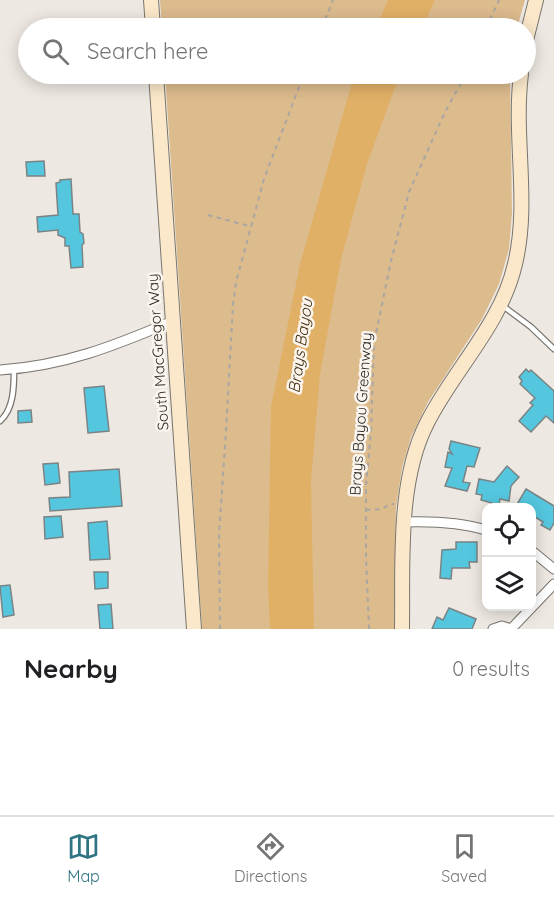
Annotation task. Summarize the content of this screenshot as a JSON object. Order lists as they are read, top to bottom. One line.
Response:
{"streets":{"street":["South MacGregor Way"],"path":["Brays Bayou Greenway"]},"water":["Brays Bayou"],"page":{"search":"Search here","heading":["Nearby","0 results"],"nav":["Map","Directions","Saved"]}}
